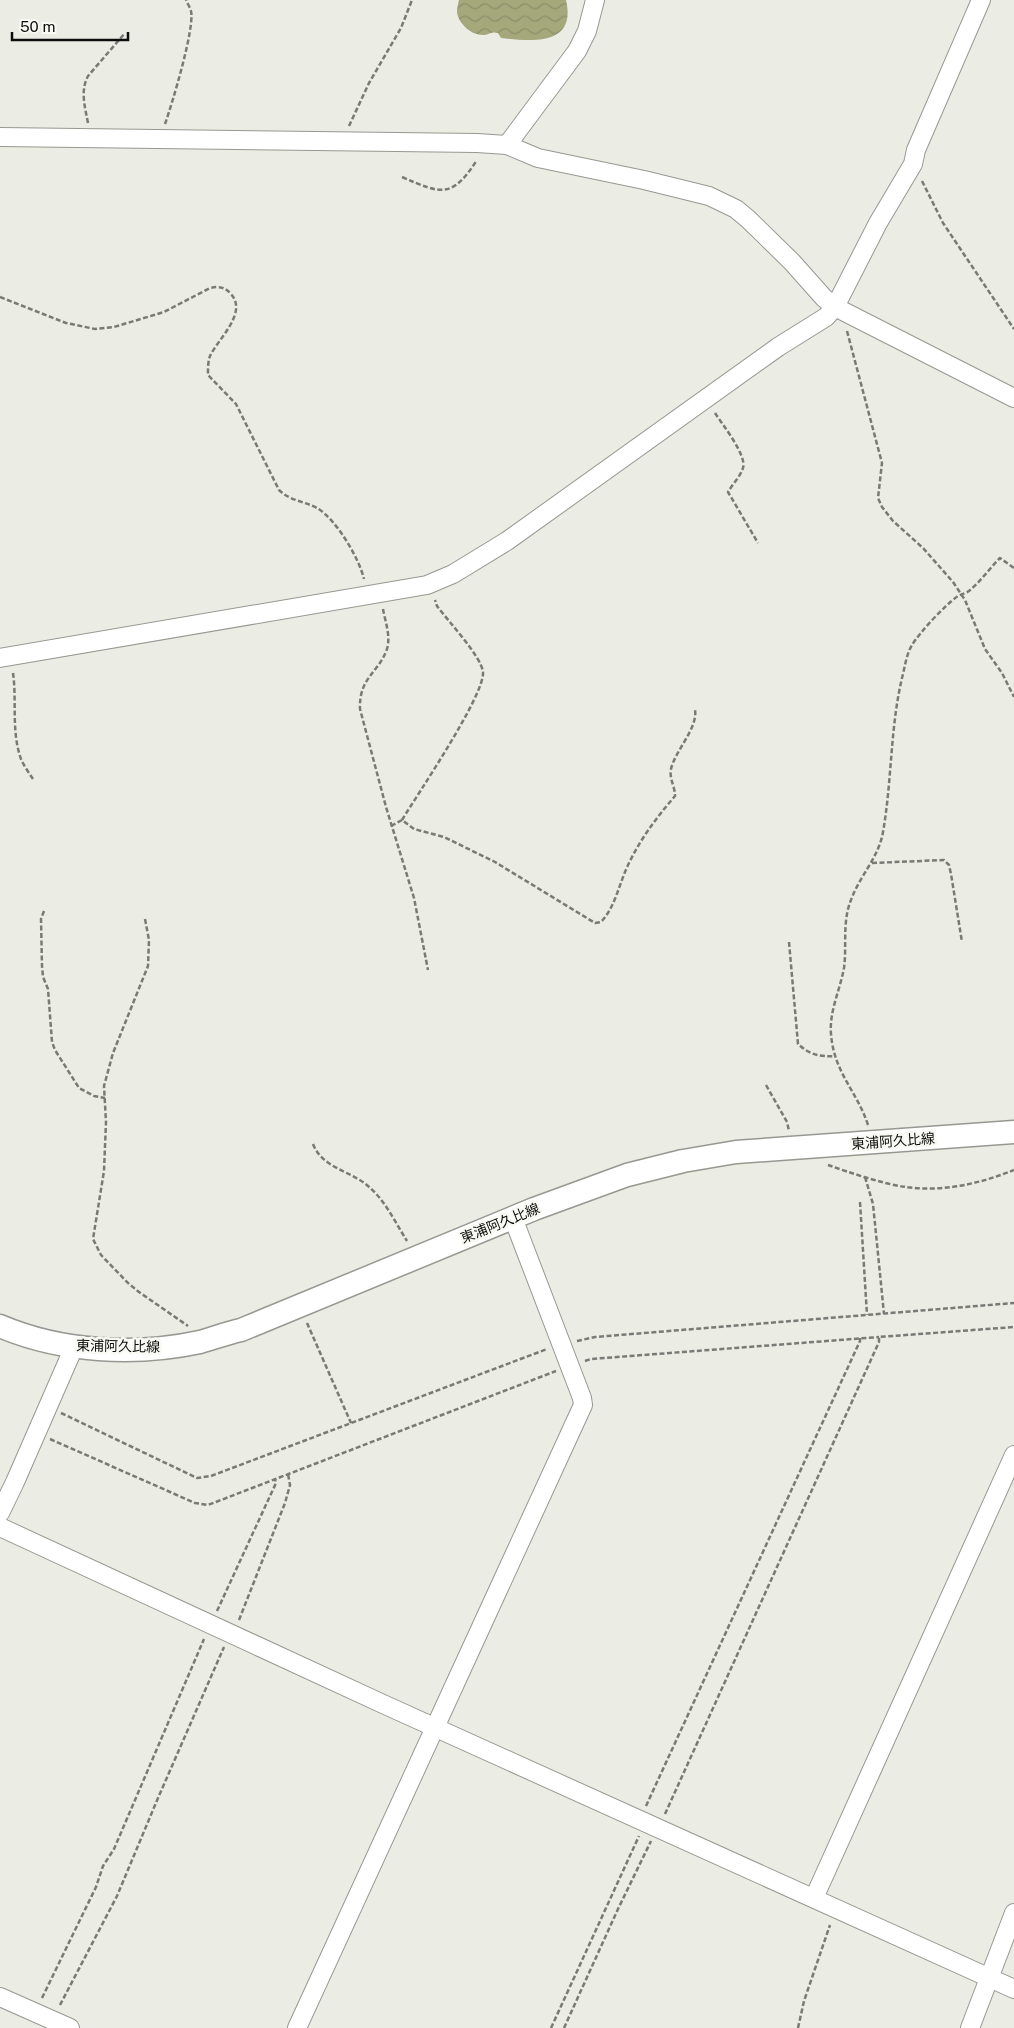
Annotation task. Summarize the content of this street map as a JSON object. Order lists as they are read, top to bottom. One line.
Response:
{"streets":{"main road":["東浦阿久比線"]},"scale_bar":"50 m"}
